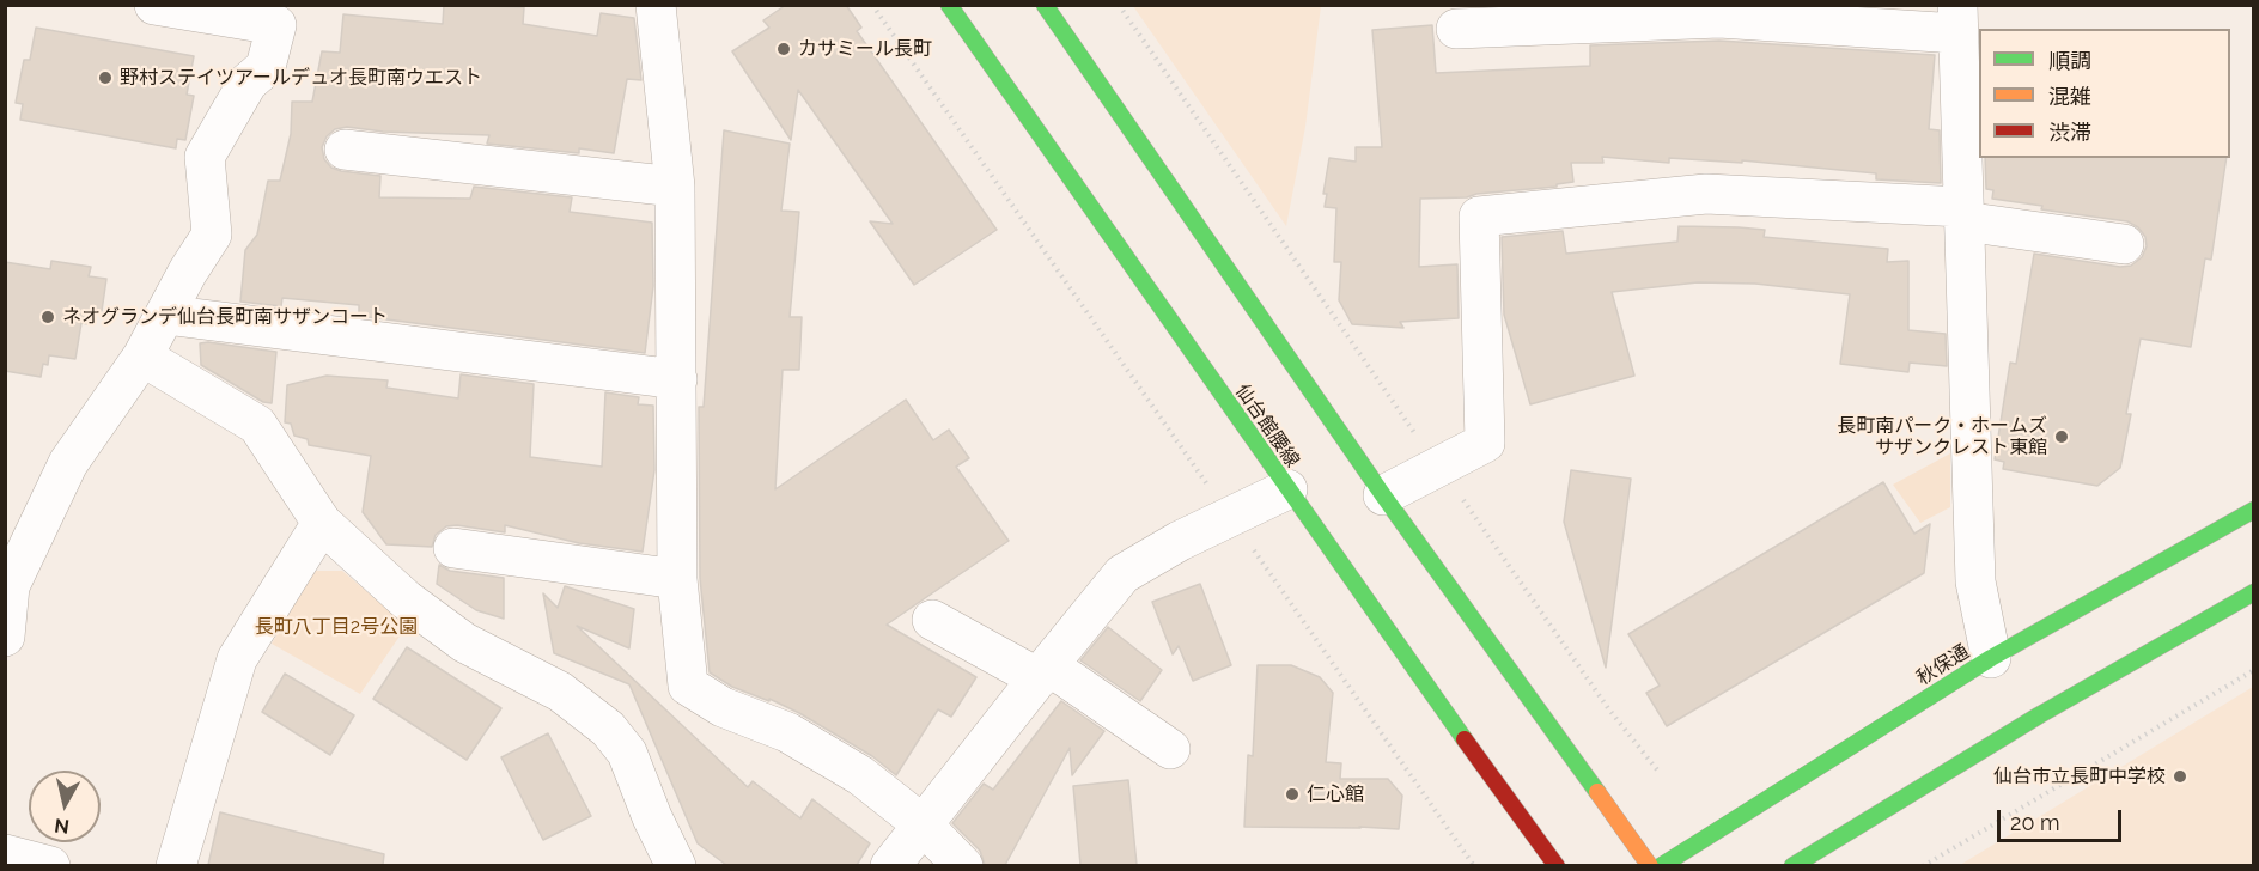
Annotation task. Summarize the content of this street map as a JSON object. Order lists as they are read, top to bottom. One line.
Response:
{"streets":{"main road":["仙台館腰線","秋保通"]},"parks":["長町八丁目2号公園"],"places":["カサミール長町","野村ステイツアールデュオ長町南ウエスト","ネオグランデ仙台長町南サザンコート","長町南パーク・ホームズ サザンクレスト東館","仙台市立長町中学校","仁心館"],"legend":["順調","混雑","渋滞"],"scale_bar":"20 m","north":"bottom"}
